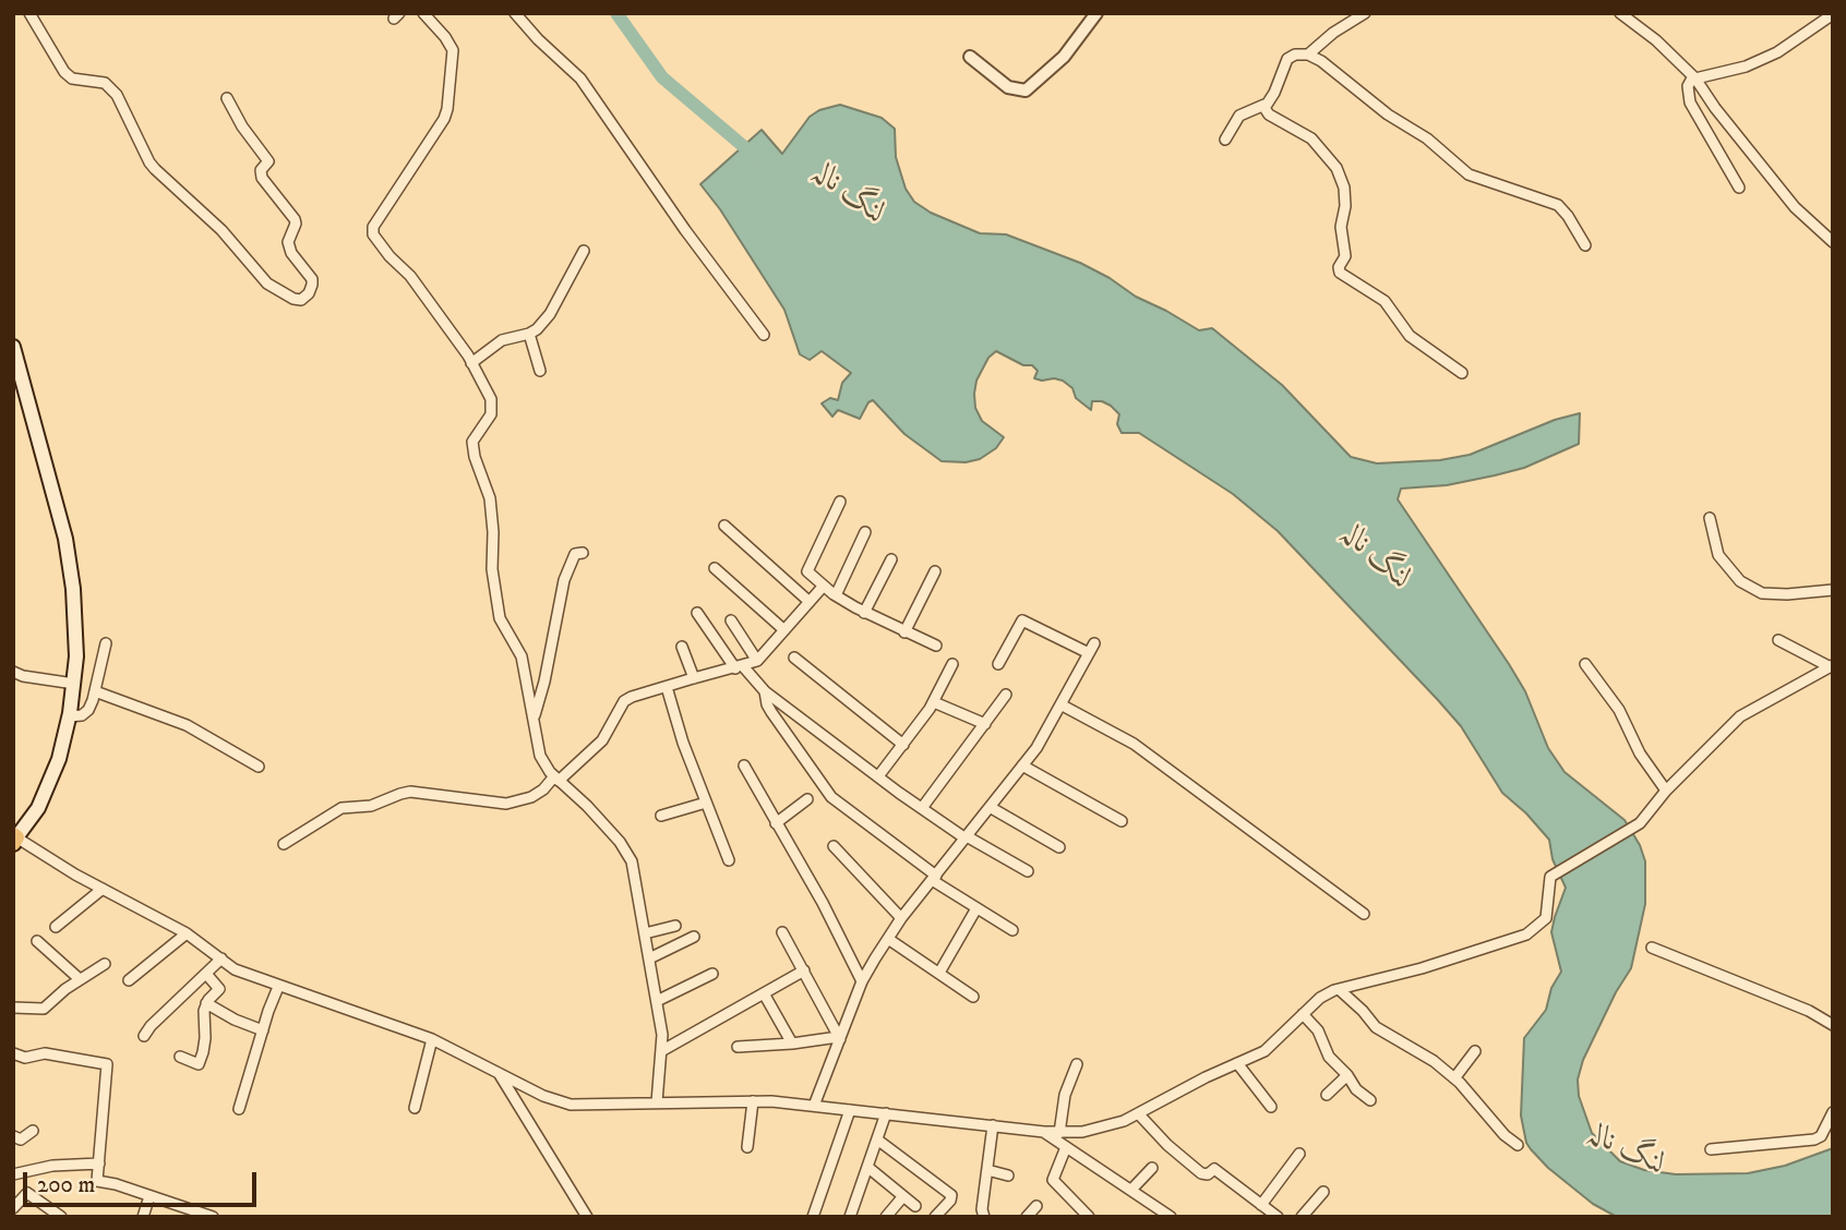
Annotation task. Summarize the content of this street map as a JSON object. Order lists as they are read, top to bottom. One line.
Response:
{"water":["لنگ نالہ"],"scale_bar":"200 m"}
